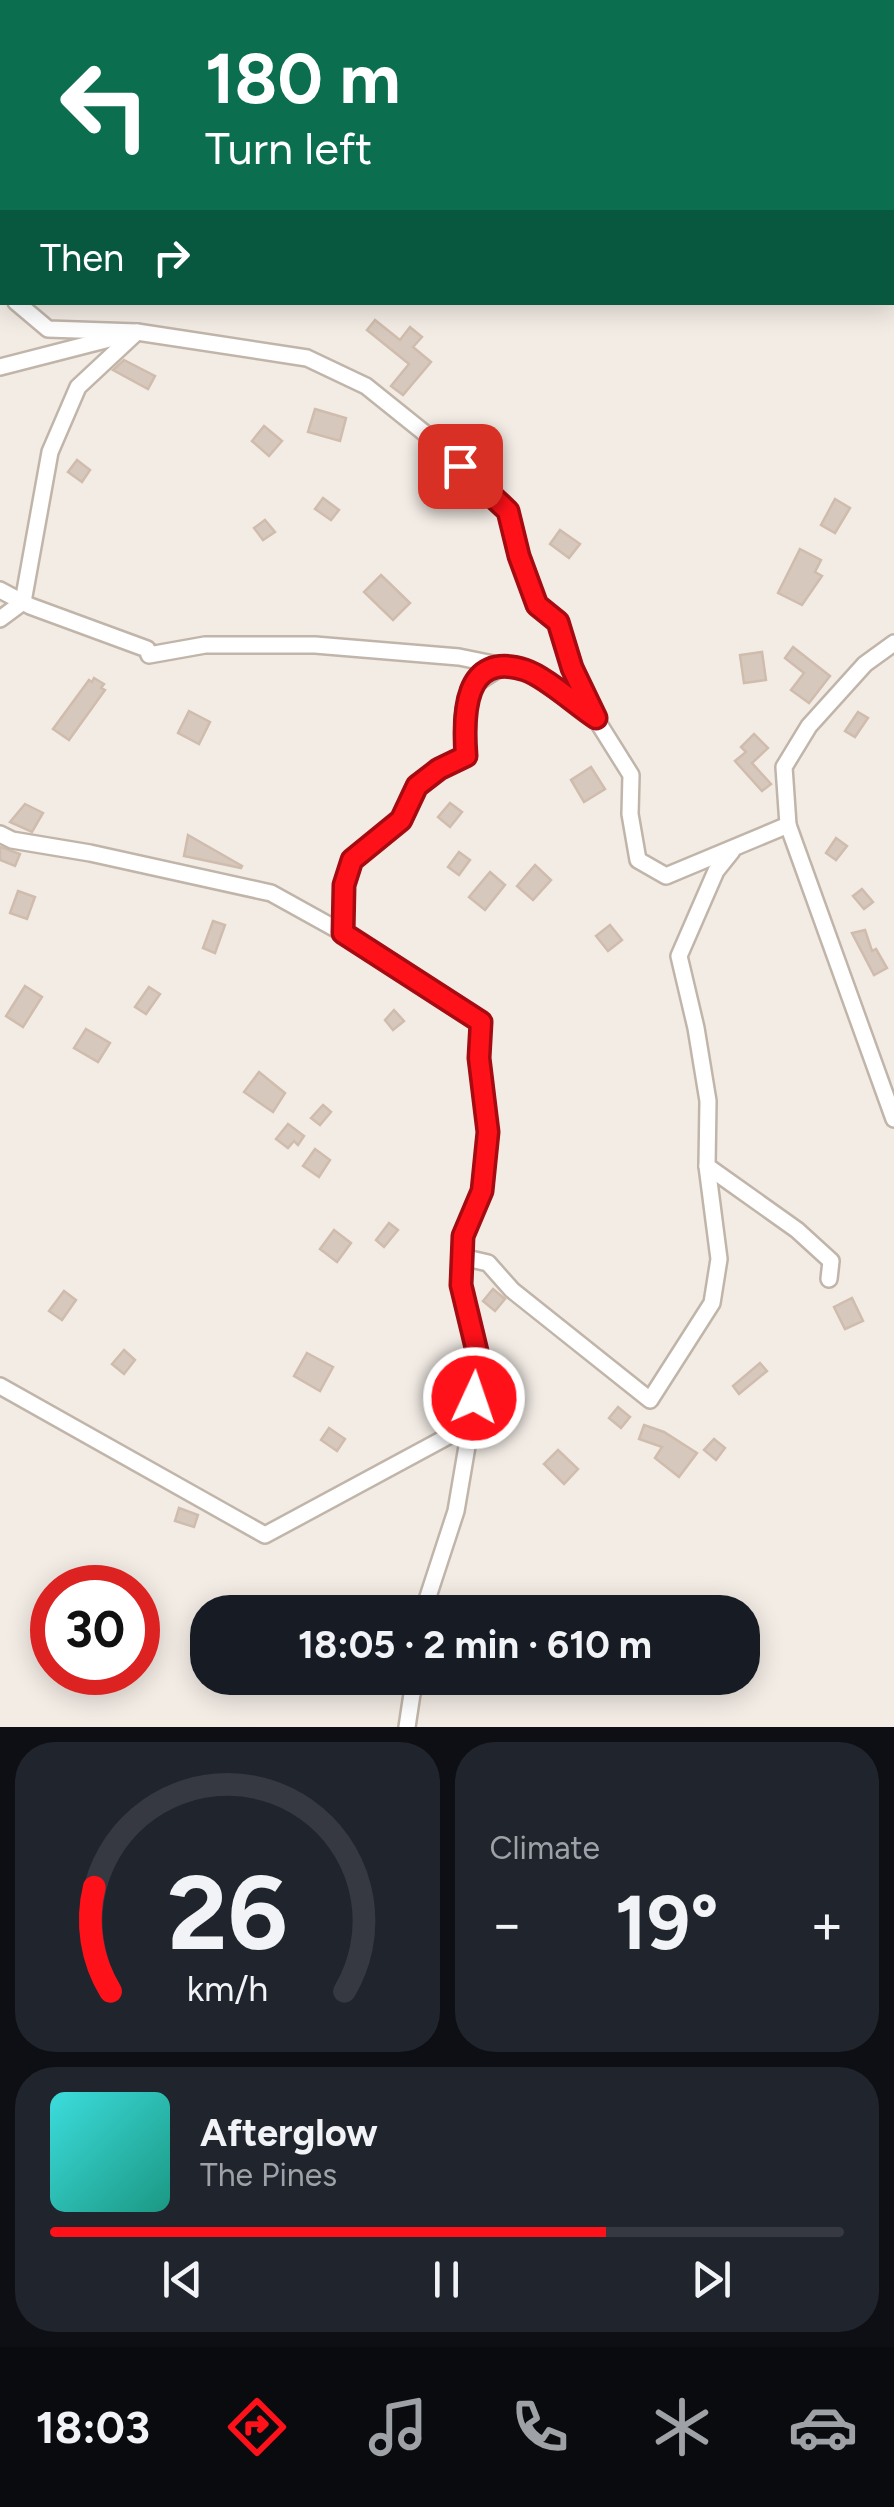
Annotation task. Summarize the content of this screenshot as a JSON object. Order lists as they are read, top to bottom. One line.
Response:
{"page":{"turn":["180 m","Turn left"],"then":"Then","limit":"30","trip":"18:05 · 2 min · 610 m","tile":"Climate","heat":["−","19°","+"],"song":["Afterglow","The Pines"],"tabs":"18:03","gauge":["26","km/h"]}}
